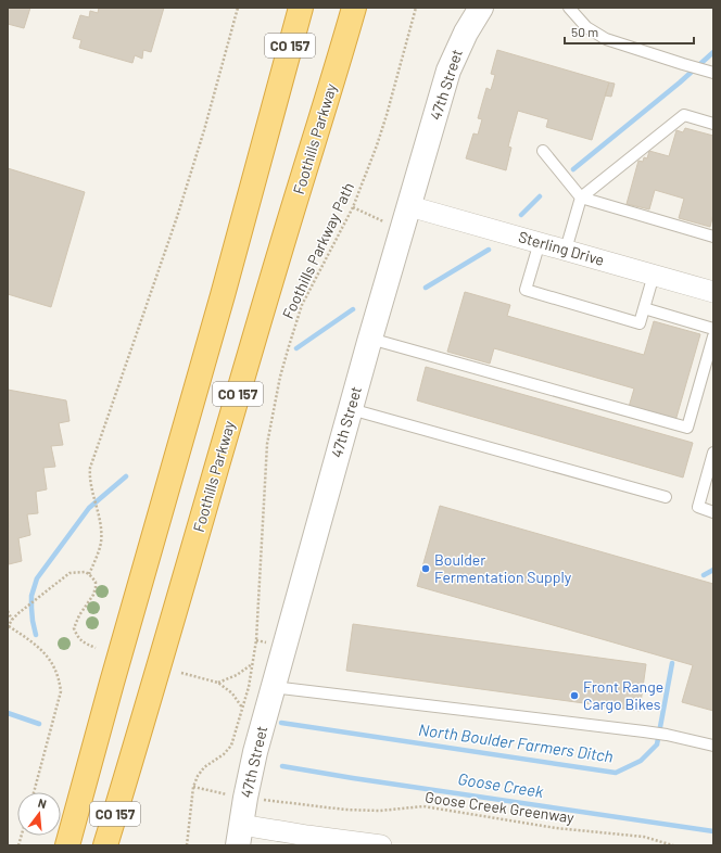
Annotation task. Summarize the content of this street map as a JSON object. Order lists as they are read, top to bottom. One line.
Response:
{"streets":{"highway":["CO 157","Foothills Parkway"],"street":["47th Street","Sterling Drive"],"path":["Foothills Parkway Path","Goose Creek Greenway"]},"crossings":[["47th Street","Sterling Drive"],["47th Street","Goose Creek Greenway"],["Foothills Parkway Path","Goose Creek Greenway"]],"water":["North Boulder Farmers Ditch","Goose Creek"],"places":["Boulder Fermentation Supply","Front Range Cargo Bikes"],"scale_bar":"50 m","north":"top"}
